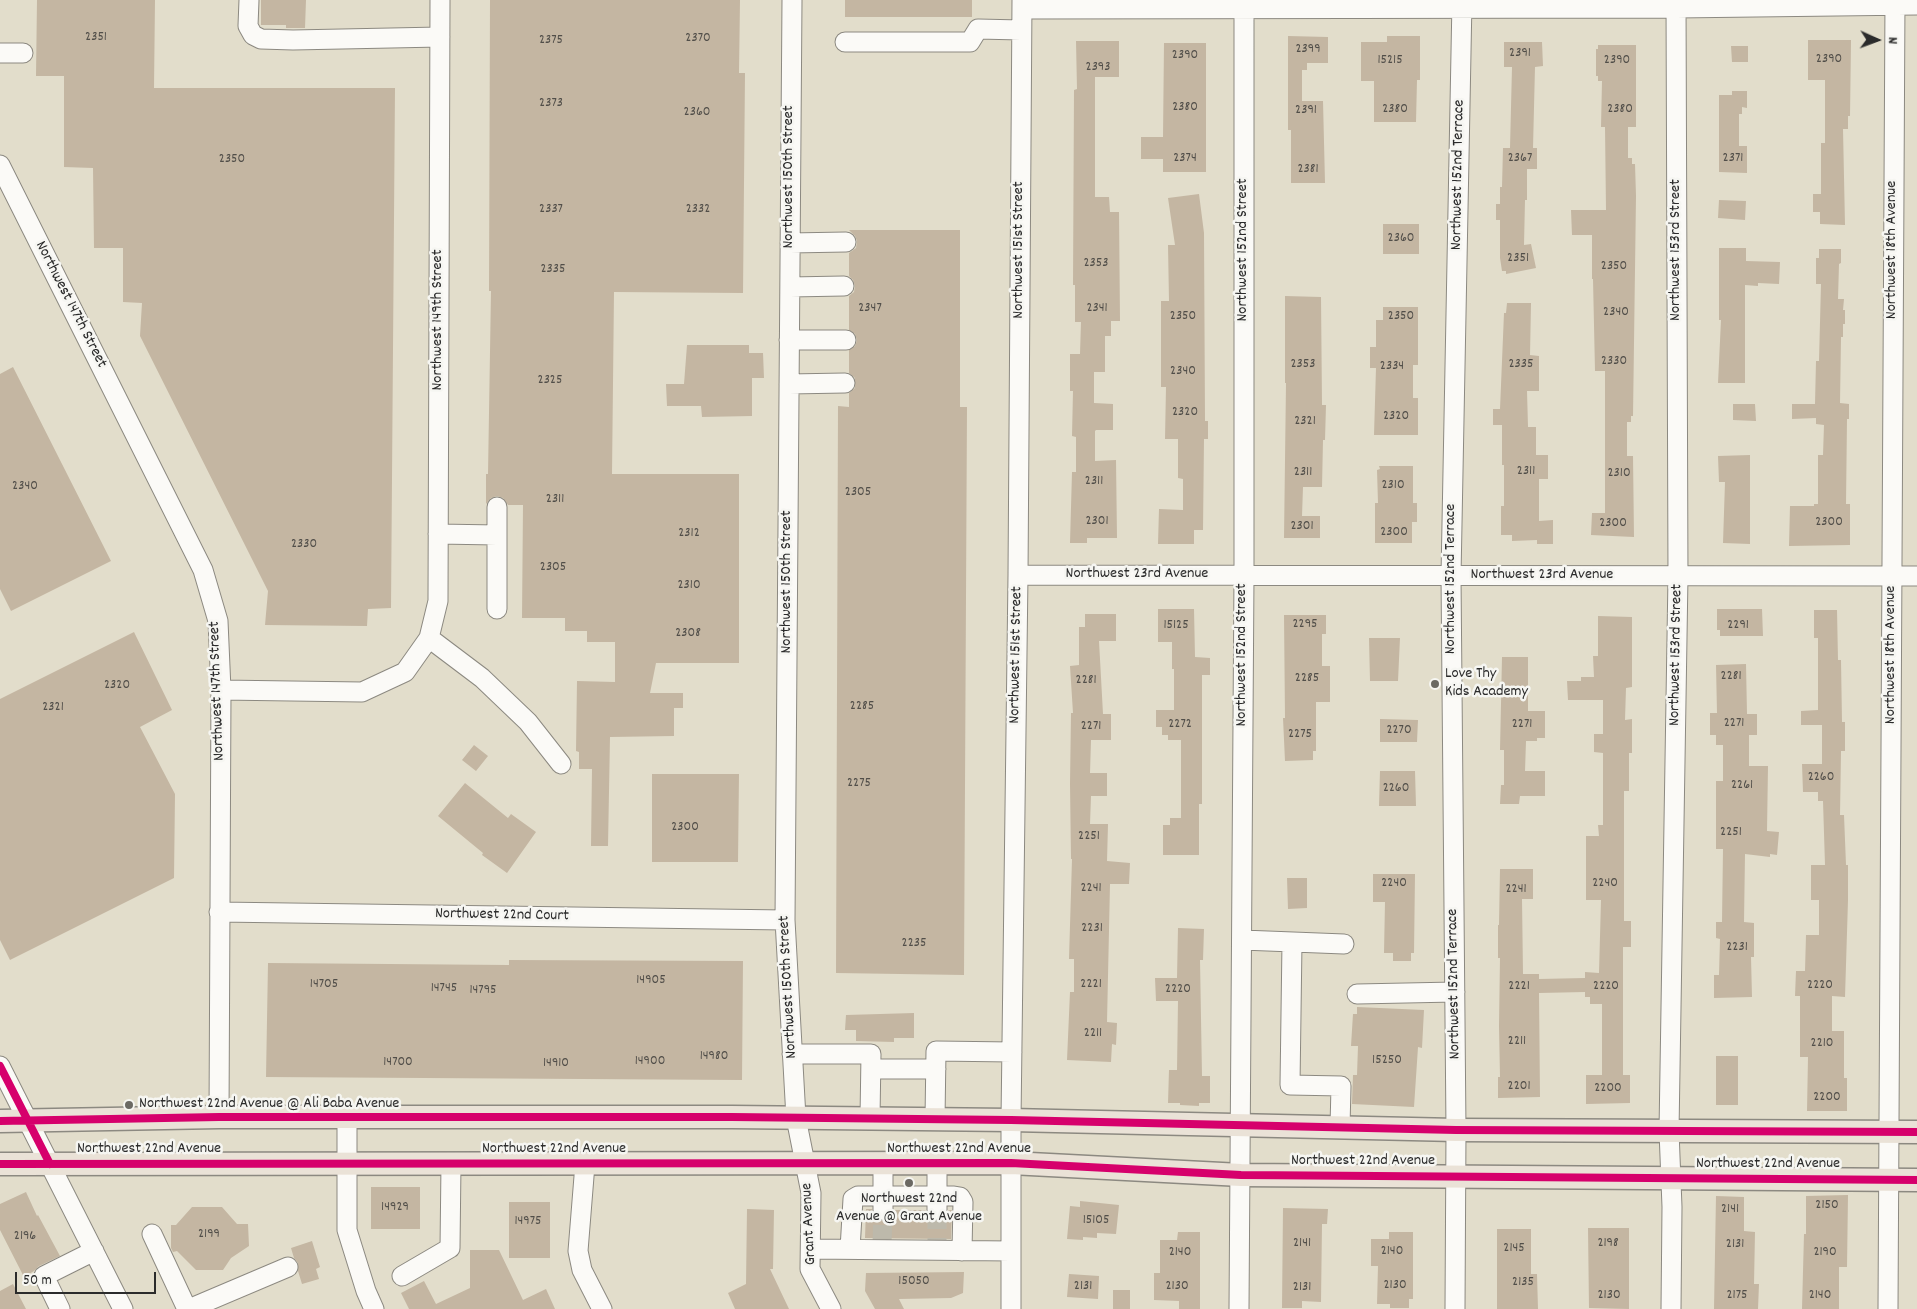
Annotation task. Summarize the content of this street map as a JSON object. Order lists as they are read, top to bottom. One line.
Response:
{"streets":{"main road":["Northwest 22nd Avenue"],"street":["Northwest 152nd Terrace","Northwest 150th Street","Northwest 151st Street","Northwest 152nd Street","Northwest 153rd Street","Northwest 18th Avenue","Northwest 147th Street","Northwest 149th Street","Northwest 23rd Avenue","Northwest 22nd Court","Grant Avenue"]},"crossings":[["Northwest 152nd Terrace","Northwest 23rd Avenue"],["Northwest 152nd Terrace","Northwest 22nd Avenue"],["Northwest 150th Street","Northwest 22nd Court"],["Northwest 150th Street","Northwest 22nd Avenue"],["Northwest 150th Street","Grant Avenue"],["Northwest 151st Street","Northwest 23rd Avenue"],["Northwest 151st Street","Northwest 22nd Avenue"],["Northwest 152nd Street","Northwest 23rd Avenue"],["Northwest 152nd Street","Northwest 22nd Avenue"],["Northwest 153rd Street","Northwest 23rd Avenue"],["Northwest 153rd Street","Northwest 22nd Avenue"],["Northwest 18th Avenue","Northwest 23rd Avenue"],["Northwest 18th Avenue","Northwest 22nd Avenue"],["Northwest 147th Street","Northwest 22nd Court"],["Northwest 147th Street","Northwest 22nd Avenue"],["Northwest 22nd Avenue","Grant Avenue"]],"places":["Love Thy Kids Academy","Northwest 22nd Avenue @ Ali Baba Avenue","Northwest 22nd Avenue @ Grant Avenue"],"house_numbers":["2351","2370","2375","2399","2391","2390","2390","15215","2390","2393","2373","2380","2380","2380","2391","2360","2374","2367","2371","2350","2381","2337","2332","2360","2351","2353","2350","2335","2347","2341","2340","2350","2350","2330","2353","2335","2334","2340","2325","2320","2320","2321","2311","2311","2310","2311","2310","2340","2305","2311","2301","2300","2300","2301","2300","2312","2330","2305","2310","2295","15125","2291","2308","2281","2285","2281","2320","2285","2321","2271","2272","2271","2271","2270","2275","2260","2275","2261","2260","2300","2251","2251","2240","2240","2241","2241","2231","2235","2231","14905","14705","2221","2220","2221","2220","14745","2220","14795","2211","2211","2210","14980","15250","14900","14700","14910","2201","2200","2200","2150","14929","2141","15105","14975","2199","2196","2141","2198","2131","2145","2140","2140","2190","15050","2135","2130","2131","2130","2131","2130","2175","2140"],"scale_bar":"50 m","north":"right"}
